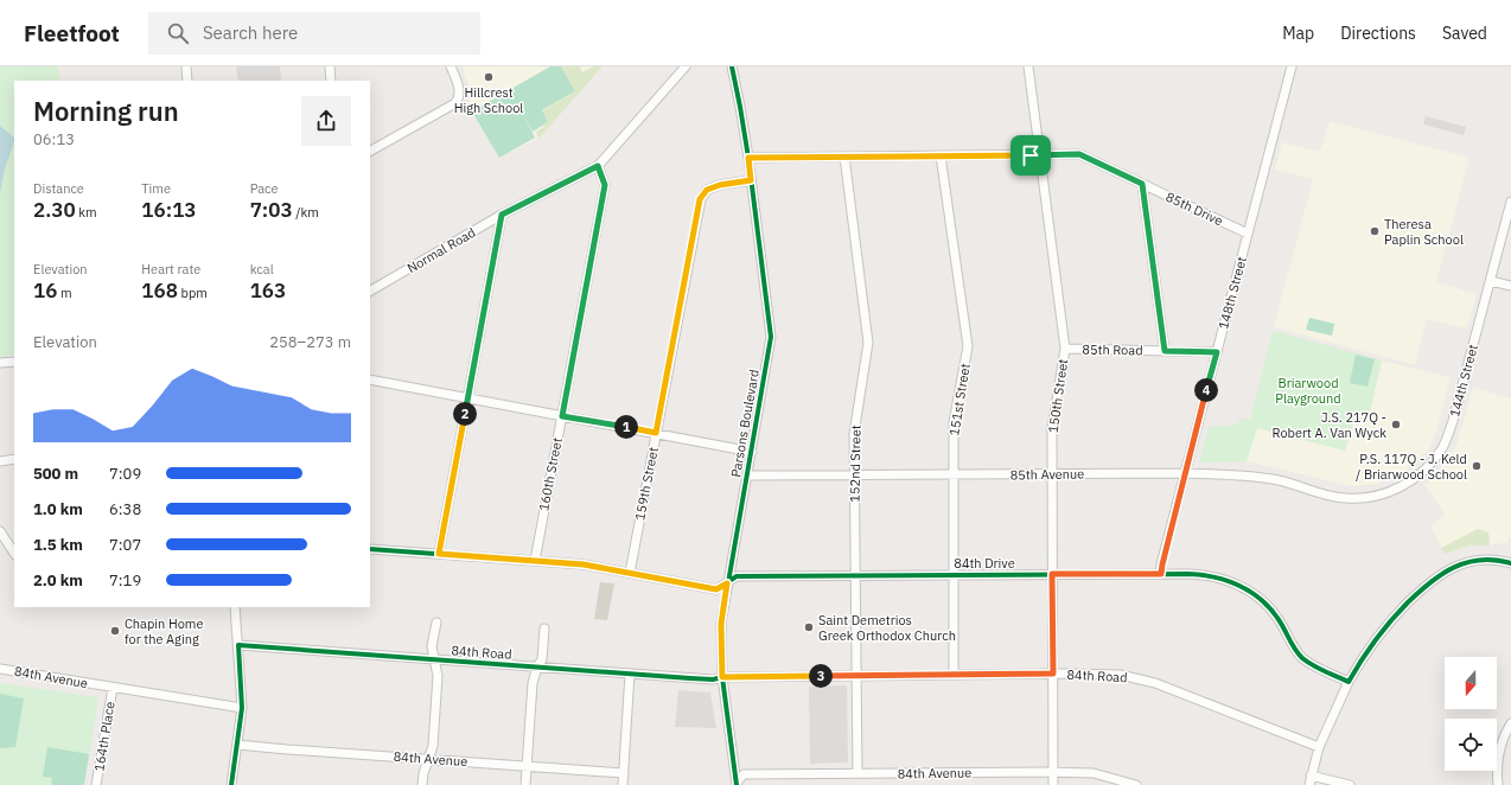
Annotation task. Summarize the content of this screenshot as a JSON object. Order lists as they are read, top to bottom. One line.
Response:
{"streets":{"street":["85th Drive","Normal Road","148th Street","85th Road","144th Street","150th Street","151st Street","Parsons Boulevard","152nd Street","160th Street","85th Avenue","159th Street","84th Drive","84th Road","84th Avenue","164th Place"]},"crossings":[["85th Drive","148th Street"],["85th Drive","150th Street"],["85th Drive","151st Street"],["85th Drive","Parsons Boulevard"],["85th Drive","152nd Street"],["Normal Road","160th Street"],["148th Street","85th Road"],["148th Street","85th Avenue"],["148th Street","84th Drive"],["85th Road","150th Street"],["144th Street","85th Avenue"],["150th Street","85th Avenue"],["150th Street","84th Drive"],["150th Street","84th Road"],["150th Street","84th Avenue"],["151st Street","85th Avenue"],["151st Street","84th Drive"],["151st Street","84th Road"],["Parsons Boulevard","85th Avenue"],["Parsons Boulevard","159th Street"],["Parsons Boulevard","84th Drive"],["Parsons Boulevard","84th Road"],["Parsons Boulevard","84th Avenue"],["152nd Street","85th Avenue"],["152nd Street","84th Drive"],["152nd Street","84th Road"],["152nd Street","84th Avenue"],["160th Street","84th Drive"],["159th Street","84th Drive"],["84th Avenue","164th Place"]],"parks":["Briarwood Playground"],"places":["Hillcrest High School","Theresa Paplin School","J.S. 217Q - Robert A. Van Wyck","P.S. 117Q - J. Keld / Briarwood School","Saint Demetrios Greek Orthodox Church","Chapin Home for the Aging"],"north":"bottom","page":{"header":"Fleetfoot","search":"Search here","nav":["Map","Directions","Saved"],"heading":["Morning run","06:13"],"stats":[["Distance","2.30 km"],["Time","16:13"],["Pace","7:03 /km"],["Elevation","16 m"],["Heart rate","168 bpm"],["kcal","163"]],"chart":["Elevation","258–273 m"],"pins":["4","2","1","3"],"list":[{"name":"500 m","note":"7:09"},{"name":"1.0 km","note":"6:38"},{"name":"1.5 km","note":"7:07"},{"name":"2.0 km","note":"7:19"}]}}
